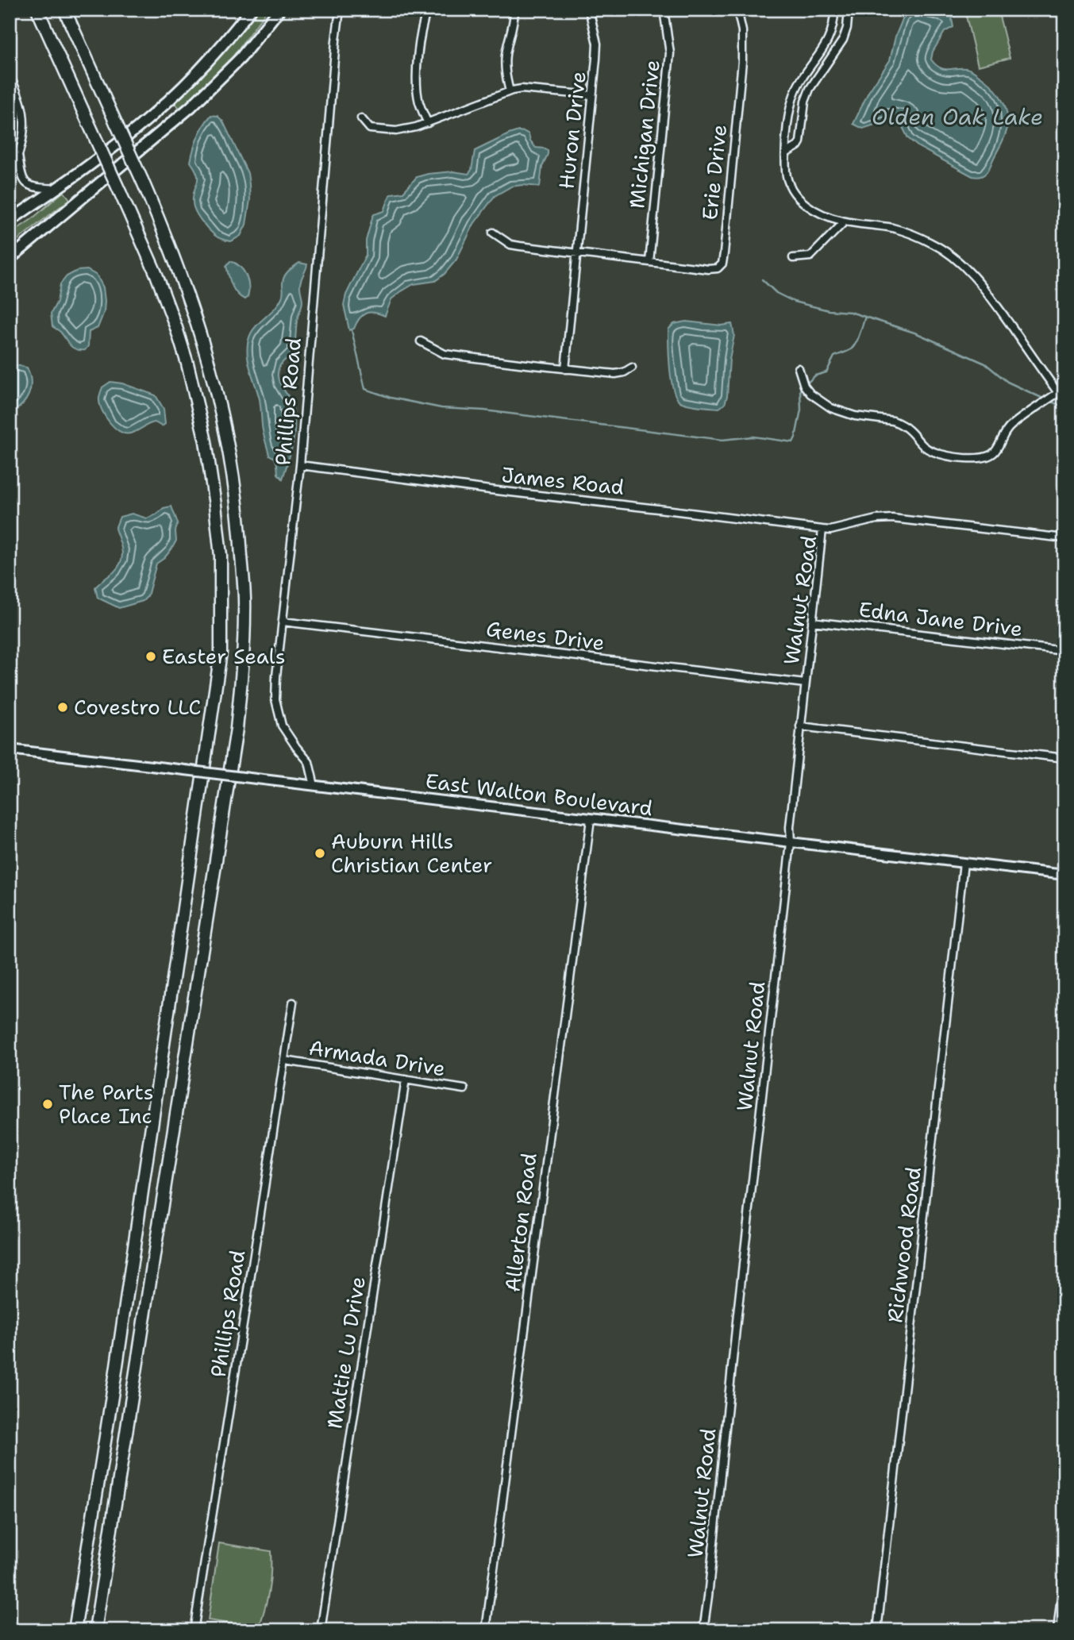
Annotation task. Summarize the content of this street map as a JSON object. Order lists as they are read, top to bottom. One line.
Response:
{"streets":{"main road":["East Walton Boulevard"],"street":["Huron Drive","Michigan Drive","Erie Drive","Phillips Road","James Road","Walnut Road","Edna Jane Drive","Genes Drive","Armada Drive","Allerton Road","Richwood Road","Mattie Lu Drive"]},"crossings":[["Michigan Drive","Erie Drive"],["Phillips Road","James Road"],["Phillips Road","Genes Drive"],["Phillips Road","East Walton Boulevard"],["Phillips Road","Armada Drive"],["James Road","Walnut Road"],["Walnut Road","Edna Jane Drive"],["Walnut Road","Genes Drive"],["Walnut Road","East Walton Boulevard"],["East Walton Boulevard","Allerton Road"],["East Walton Boulevard","Richwood Road"],["Armada Drive","Mattie Lu Drive"]],"water":["Olden Oak Lake"],"places":["Easter Seals","Covestro LLC","Auburn Hills Christian Center","The Parts Place Inc"]}
